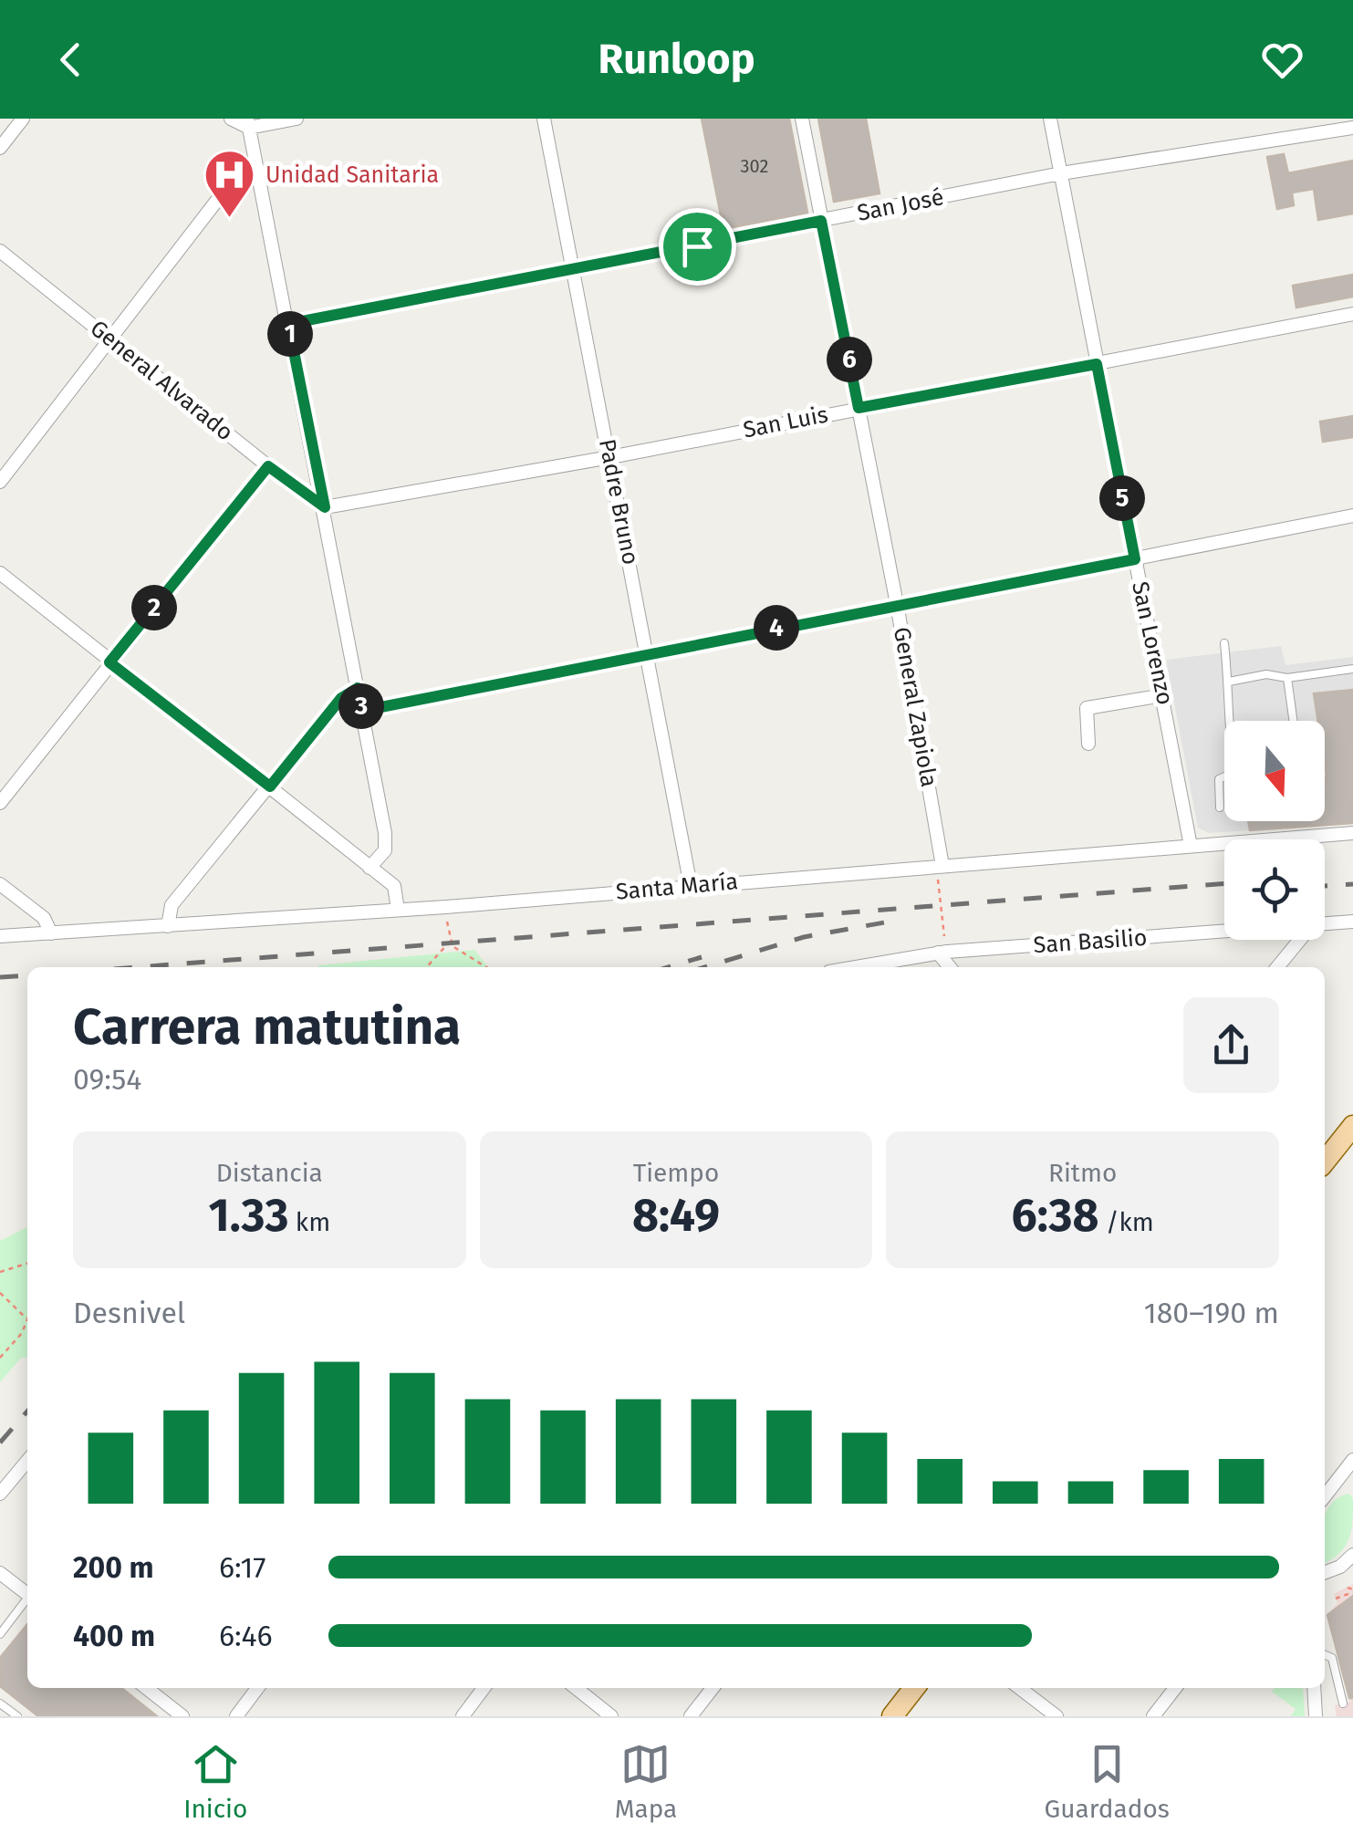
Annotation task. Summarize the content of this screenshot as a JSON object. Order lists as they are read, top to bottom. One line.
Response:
{"streets":{"street":["San José","General Alvarado","San Luis","Padre Bruno","San Lorenzo","General Zapiola","Santa María","San Basilio"]},"crossings":[["San José","Padre Bruno"],["San José","San Lorenzo"],["San José","General Zapiola"],["General Alvarado","San Luis"],["San Luis","Padre Bruno"],["San Luis","San Lorenzo"],["San Luis","General Zapiola"],["Padre Bruno","Santa María"],["San Lorenzo","Santa María"],["General Zapiola","Santa María"]],"places":{"hospital":["Unidad Sanitaria"]},"house_numbers":["302"],"north":"bottom","page":{"header":"Runloop","pins":["1","6","5","2","4","3"],"heading":["Carrera matutina","09:54"],"stats":[["Distancia","1.33 km"],["Tiempo","8:49"],["Ritmo","6:38 /km"]],"chart":["Desnivel","180–190 m"],"list":[{"name":"200 m","note":"6:17"},{"name":"400 m","note":"6:46"}],"tabs":["Inicio","Mapa","Guardados"]}}
